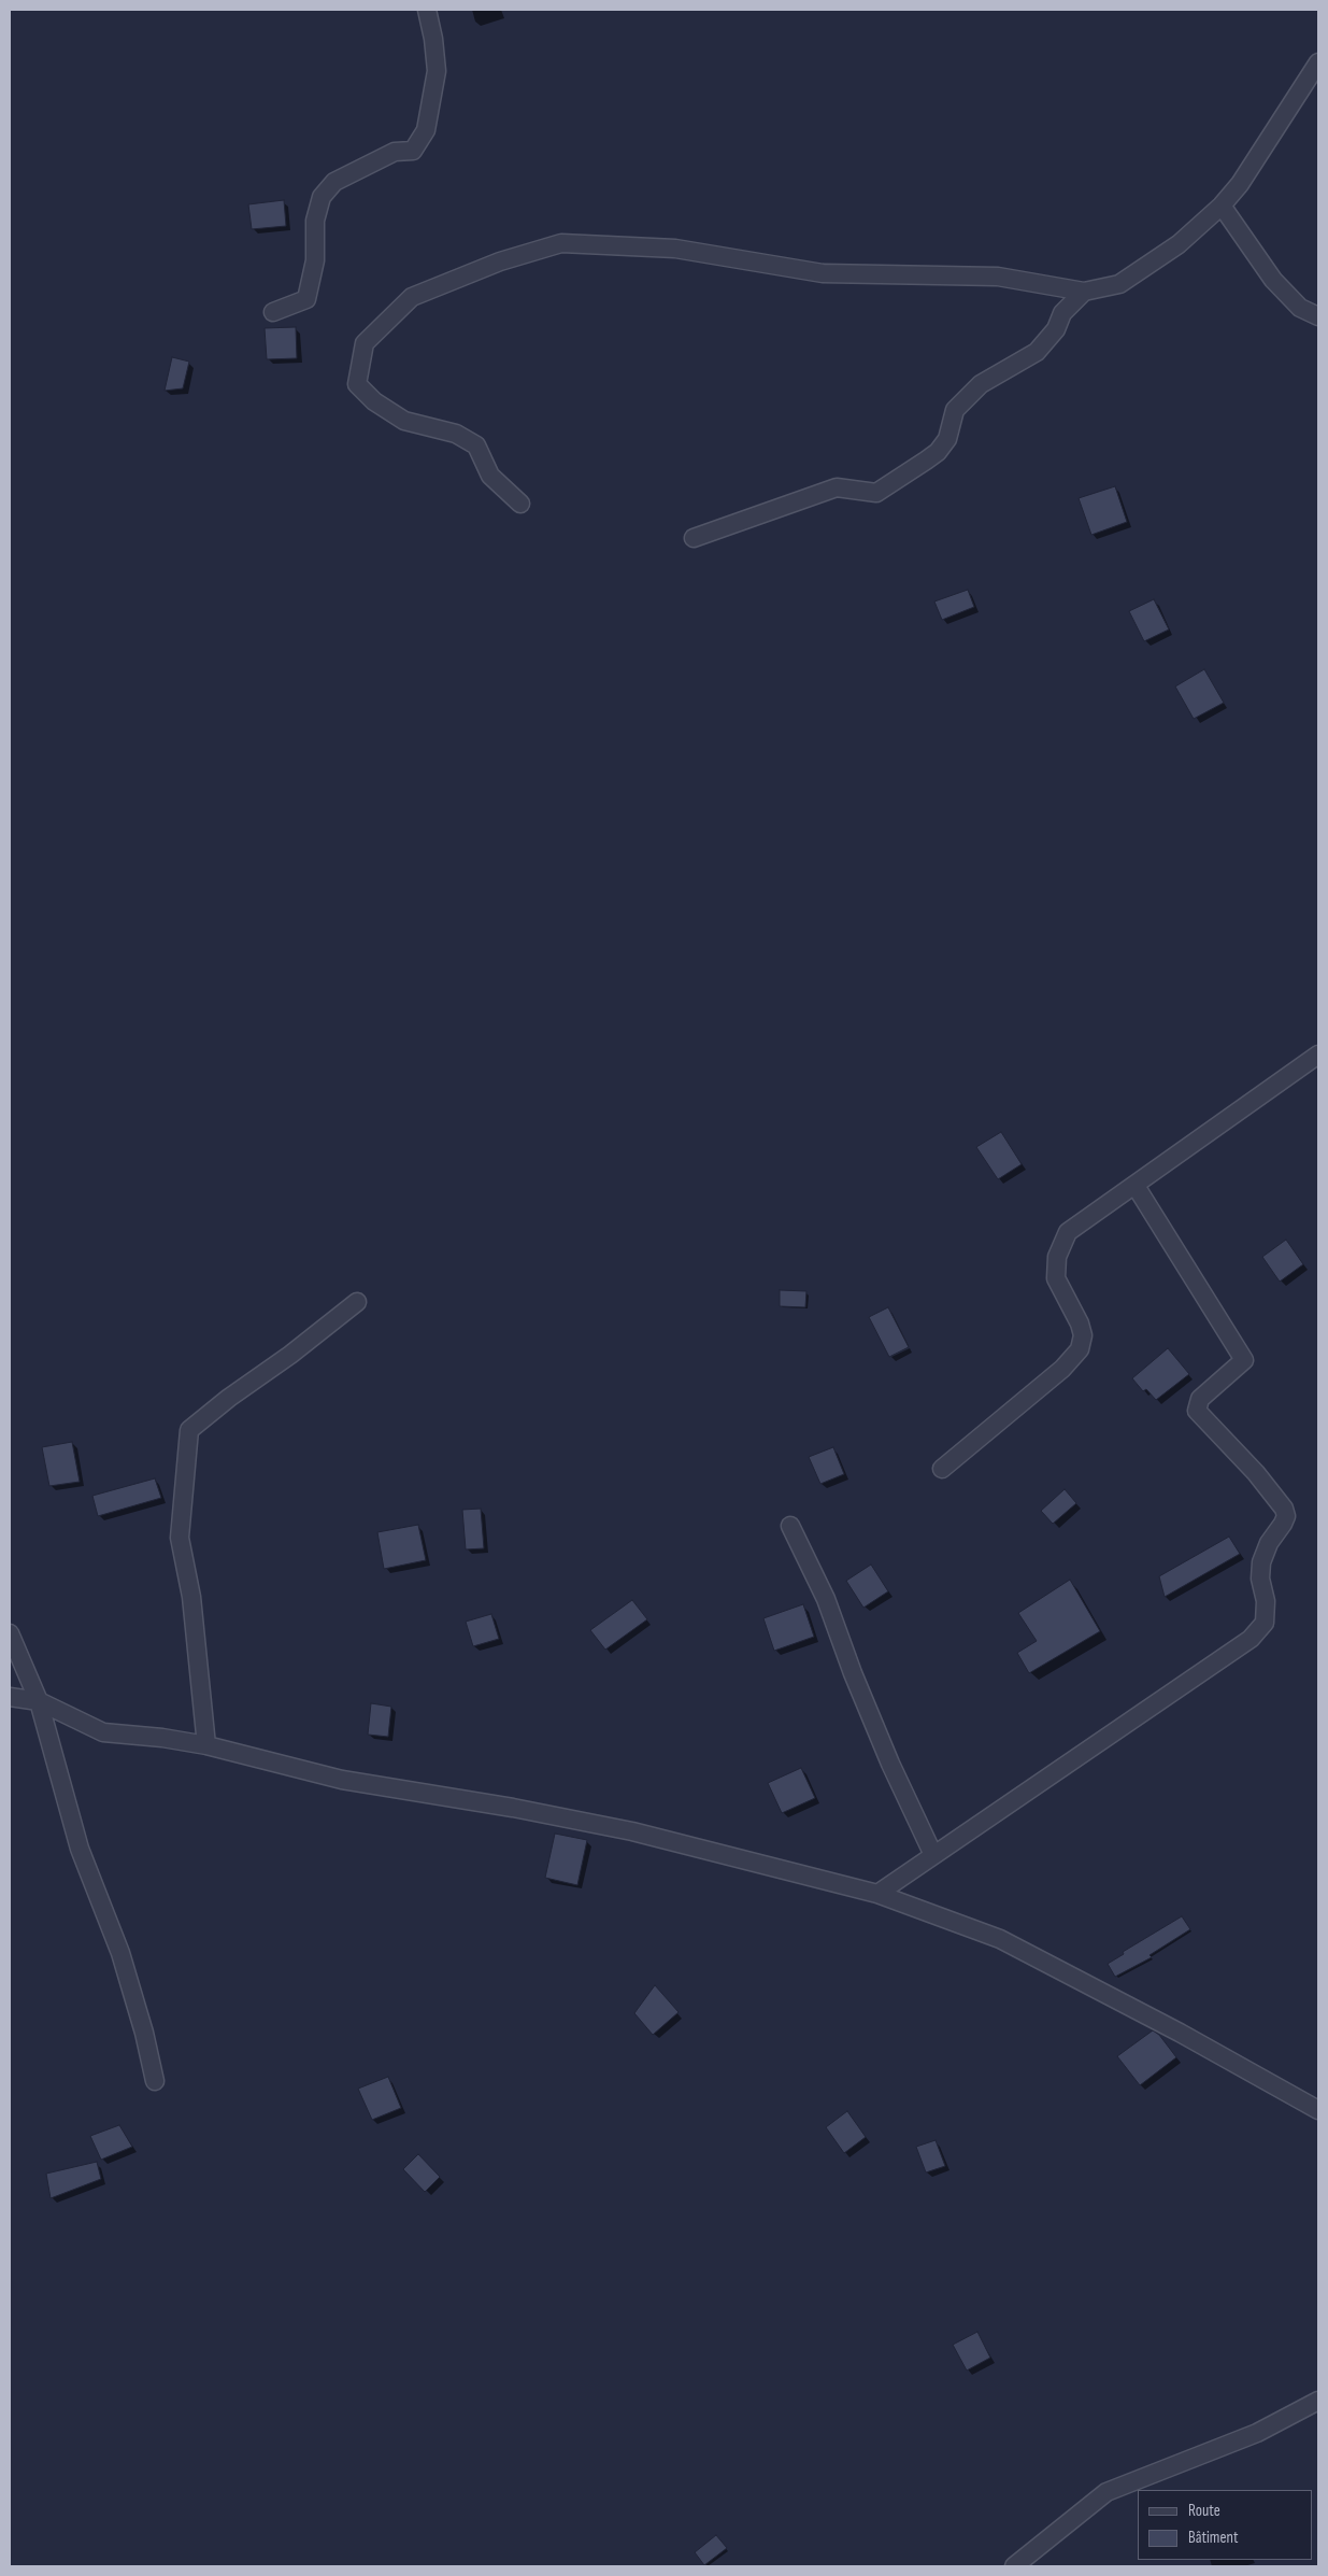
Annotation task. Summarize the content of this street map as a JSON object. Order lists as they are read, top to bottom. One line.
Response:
{"legend":["Route","Bâtiment"]}
